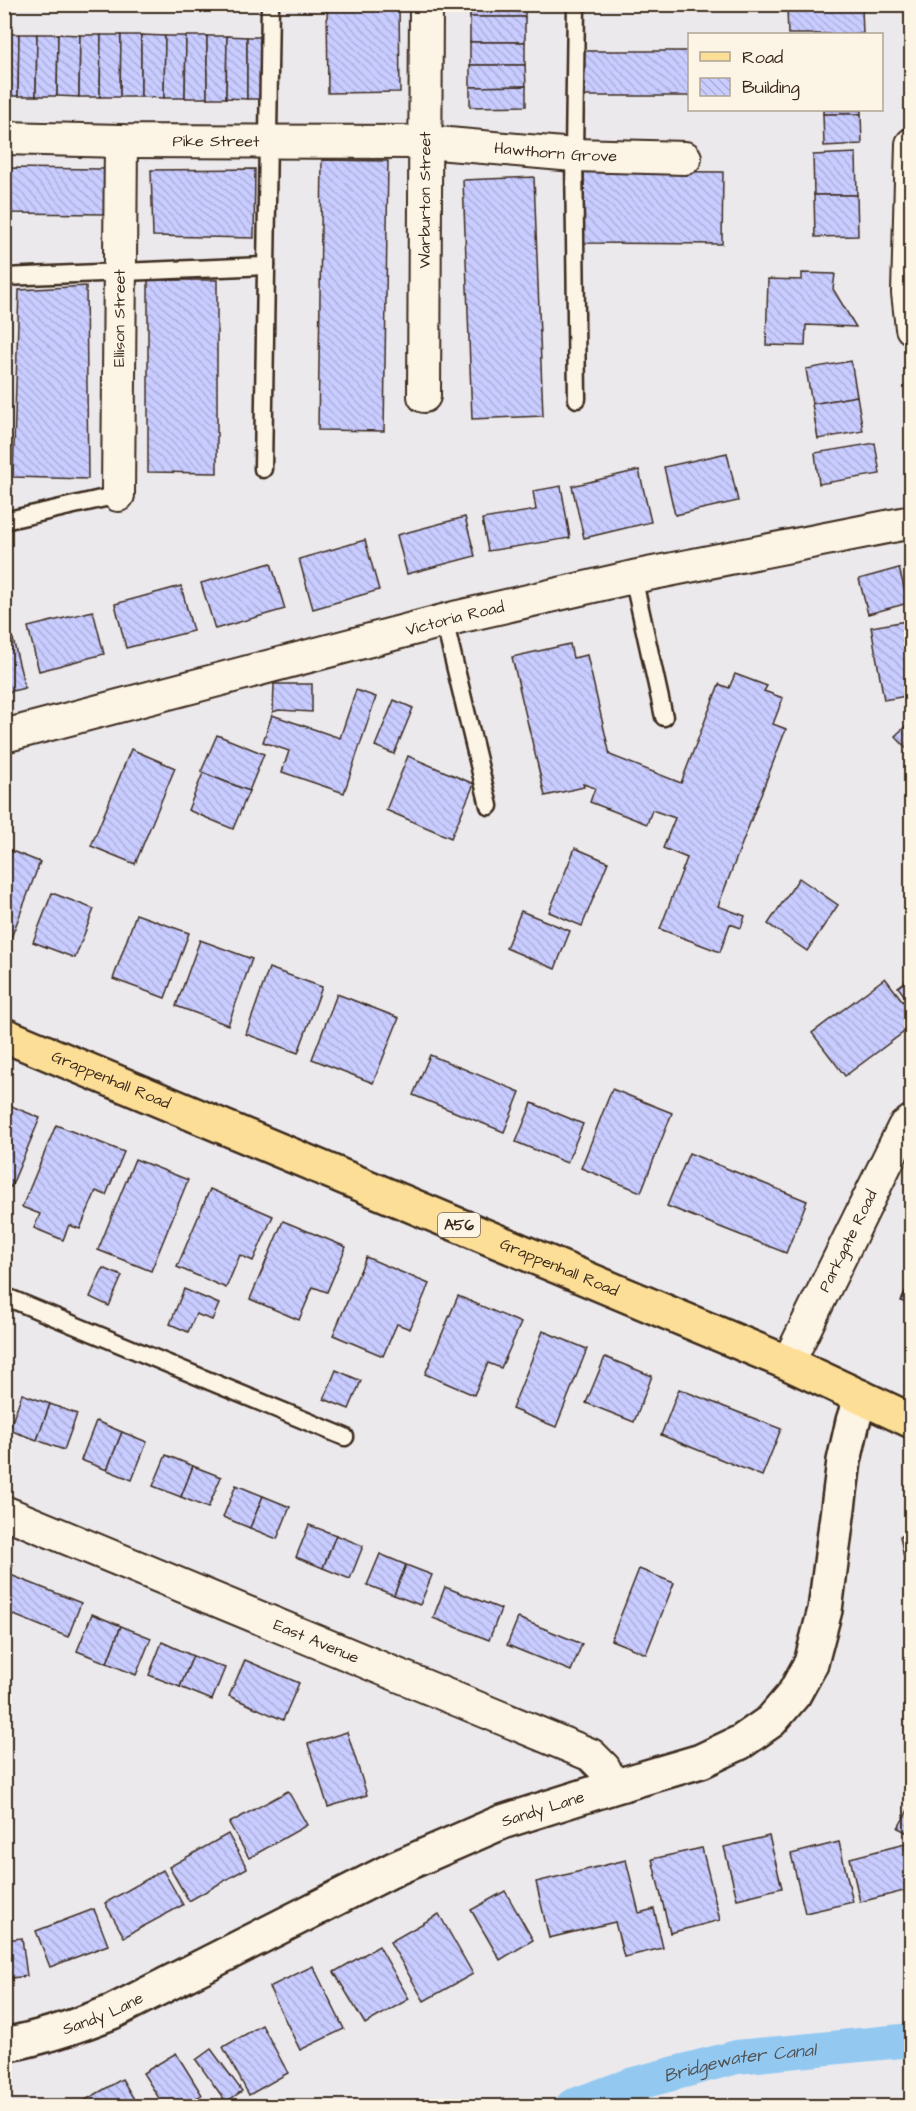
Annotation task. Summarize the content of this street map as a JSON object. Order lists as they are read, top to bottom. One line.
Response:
{"streets":{"main road":["Grappenhall Road","A56"],"street":["Pike Street","Hawthorn Grove","Warburton Street","Ellison Street","Victoria Road","Parkgate Road","East Avenue","Sandy Lane"]},"crossings":[["Pike Street","Hawthorn Grove"],["Pike Street","Warburton Street"],["Pike Street","Ellison Street"],["Hawthorn Grove","Warburton Street"],["Grappenhall Road","Parkgate Road"],["Grappenhall Road","Sandy Lane"],["East Avenue","Sandy Lane"]],"water":["Bridgewater Canal"],"legend":["Road","Building"]}
